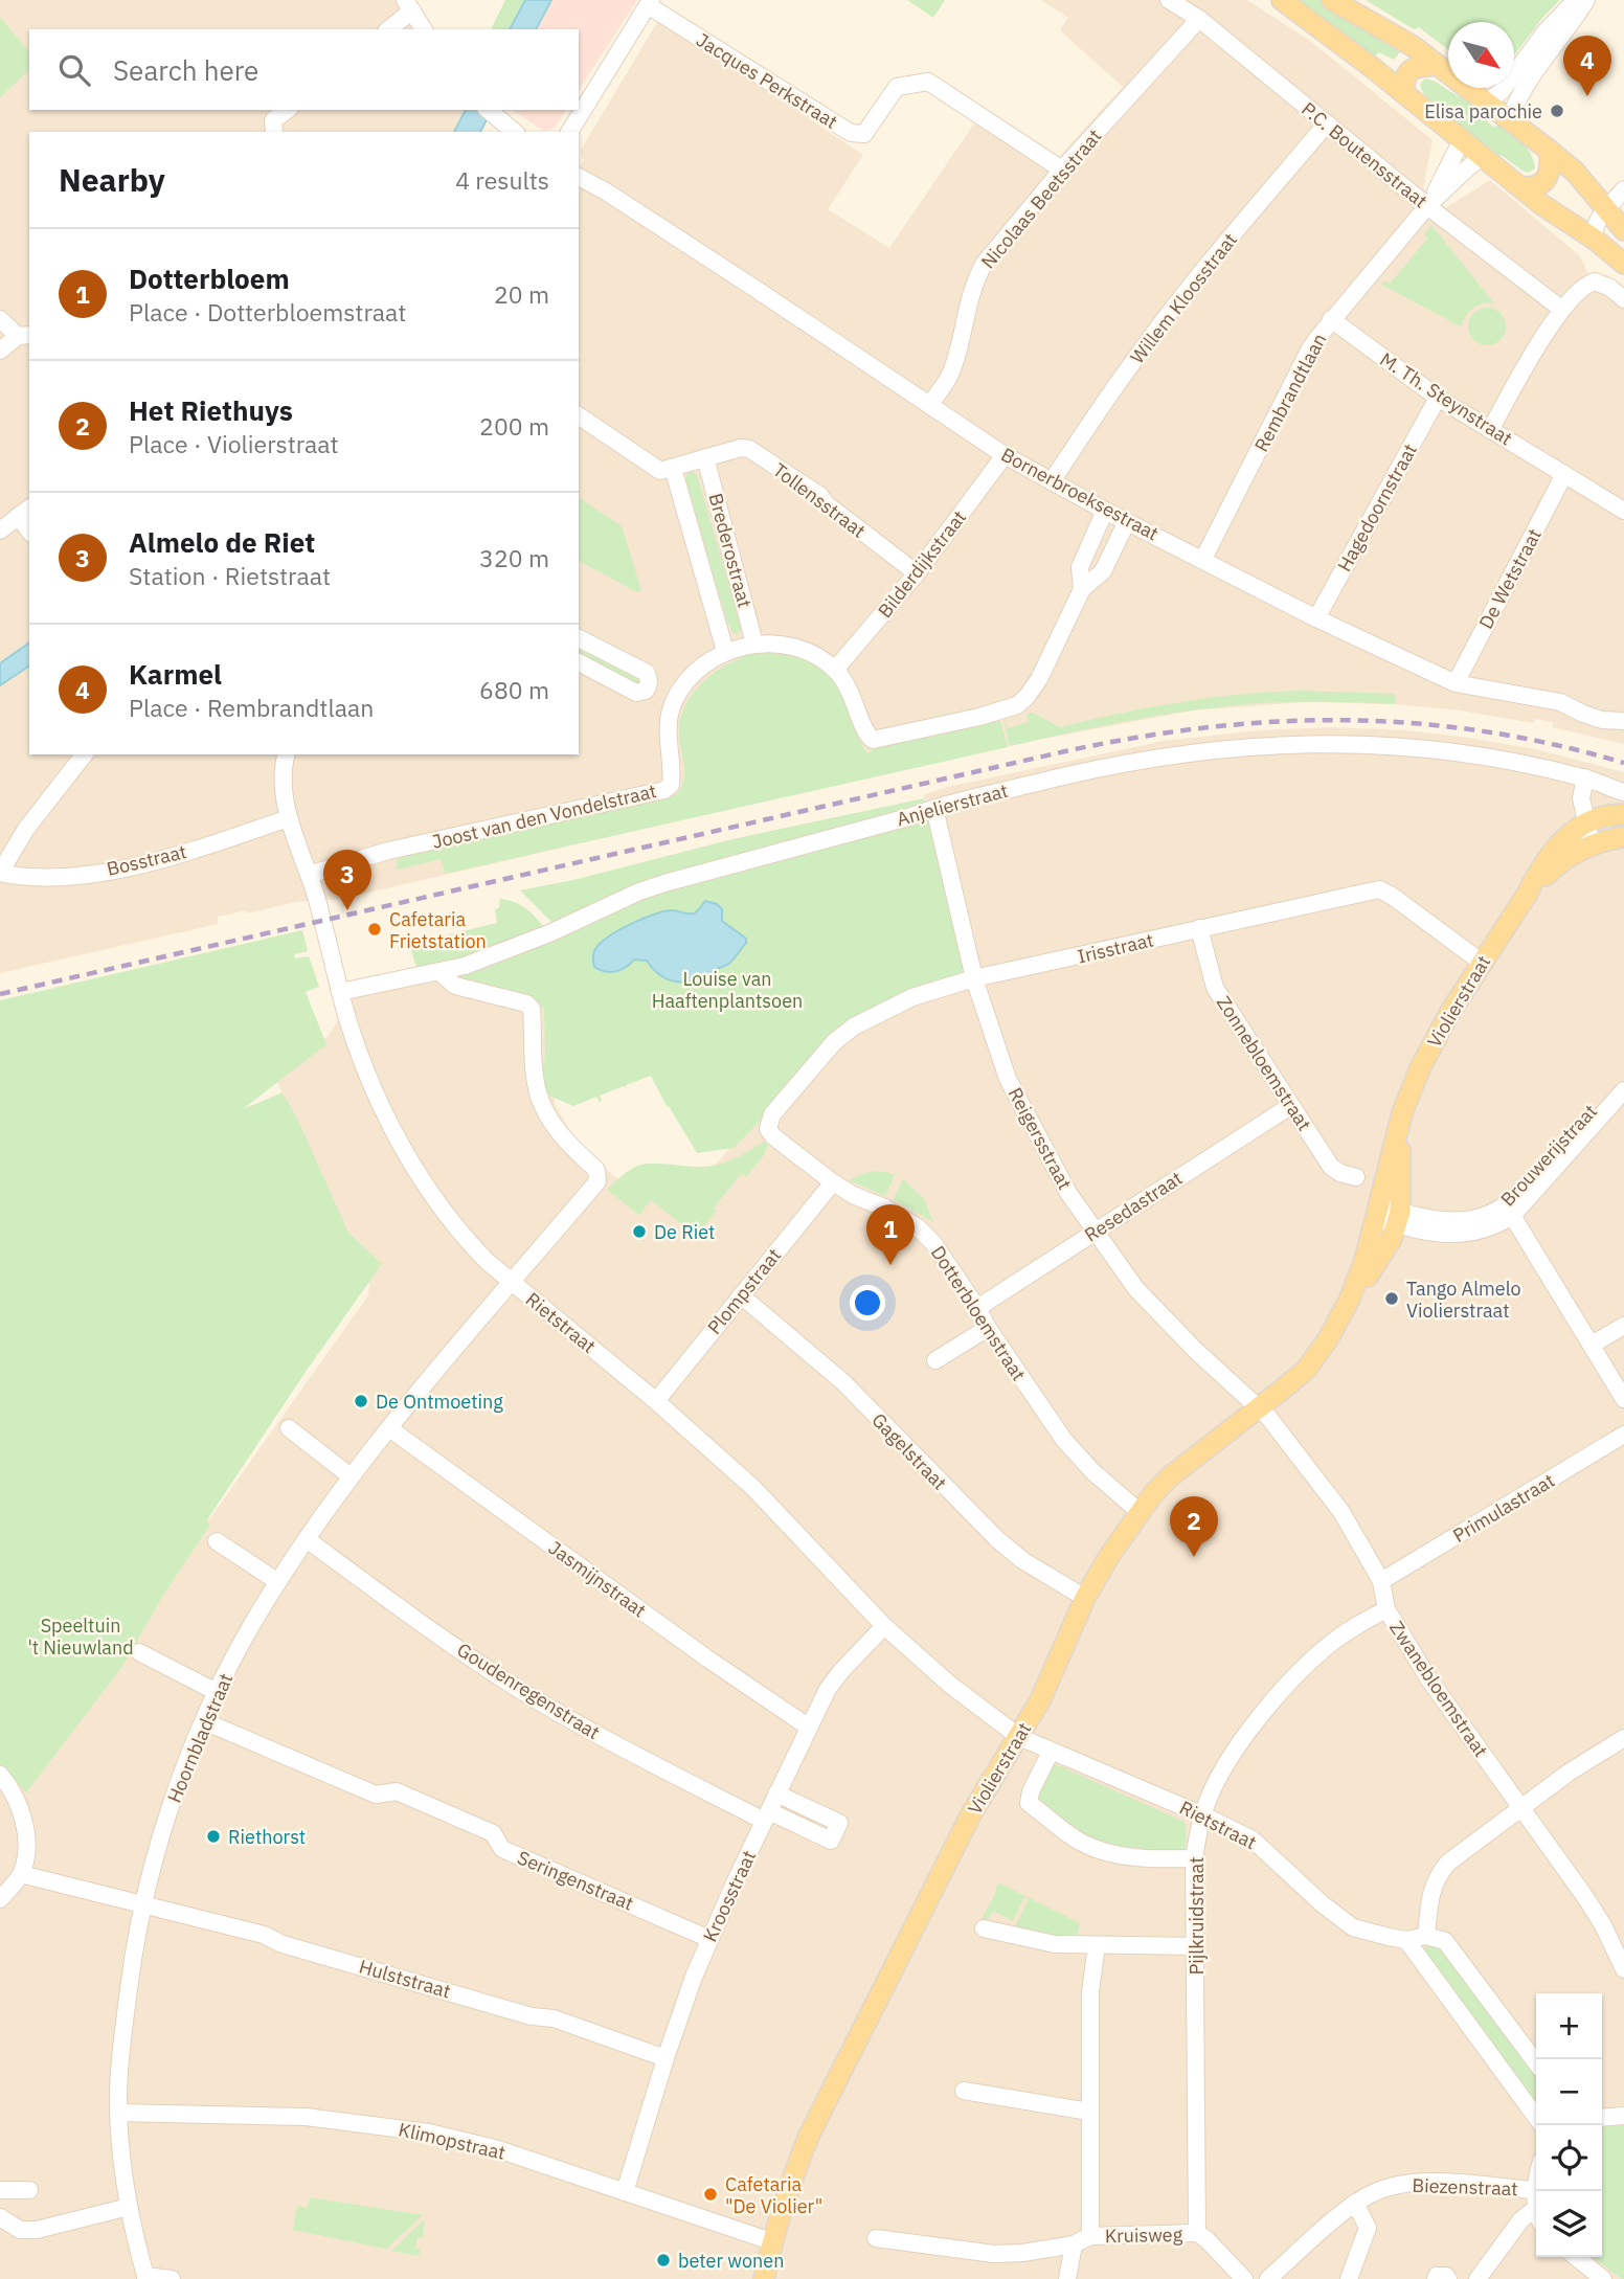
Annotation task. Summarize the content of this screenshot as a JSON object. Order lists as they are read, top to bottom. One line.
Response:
{"streets":{"main road":["Violierstraat"],"street":["Jacques Perkstraat","P.C. Boutensstraat","Nicolaas Beetsstraat","Willem Kloosstraat","Rembrandtlaan","M. Th. Steynstraat","Bornerbroeksestraat","Tollensstraat","Hagedoornstraat","Brederostraat","Bilderdijkstraat","De Wetstraat","Anjelierstraat","Joost van den Vondelstraat","Bosstraat","Irisstraat","Zonnebloemstraat","Reigersstraat","Brouwerijstraat","Resedastraat","Plompstraat","Dotterbloemstraat","Rietstraat","Gagelstraat","Primulastraat","Jasmijnstraat","Zwanebloemstraat","Goudenregenstraat","Hoornbladstraat","Seringenstraat","Kroosstraat","Pijlkruidstraat","Hulststraat","Klimopstraat","Biezenstraat","Kruisweg"]},"crossings":[["Jacques Perkstraat","Nicolaas Beetsstraat"],["P.C. Boutensstraat","Nicolaas Beetsstraat"],["P.C. Boutensstraat","Willem Kloosstraat"],["P.C. Boutensstraat","Rembrandtlaan"],["Nicolaas Beetsstraat","Bornerbroeksestraat"],["Willem Kloosstraat","Bornerbroeksestraat"],["Rembrandtlaan","M. Th. Steynstraat"],["Rembrandtlaan","Bornerbroeksestraat"],["M. Th. Steynstraat","Hagedoornstraat"],["M. Th. Steynstraat","De Wetstraat"],["Bornerbroeksestraat","Hagedoornstraat"],["Bornerbroeksestraat","Bilderdijkstraat"],["Bornerbroeksestraat","De Wetstraat"],["Bornerbroeksestraat","Joost van den Vondelstraat"],["Tollensstraat","Brederostraat"],["Tollensstraat","Bilderdijkstraat"],["Brederostraat","Joost van den Vondelstraat"],["Bilderdijkstraat","Joost van den Vondelstraat"],["Anjelierstraat","Reigersstraat"],["Anjelierstraat","Rietstraat"],["Anjelierstraat","Hoornbladstraat"],["Joost van den Vondelstraat","Rietstraat"],["Bosstraat","Rietstraat"],["Irisstraat","Violierstraat"],["Irisstraat","Zonnebloemstraat"],["Irisstraat","Reigersstraat"],["Irisstraat","Dotterbloemstraat"],["Violierstraat","Reigersstraat"],["Violierstraat","Brouwerijstraat"],["Violierstraat","Dotterbloemstraat"],["Violierstraat","Rietstraat"],["Violierstraat","Gagelstraat"],["Violierstraat","Zwanebloemstraat"],["Violierstraat","Klimopstraat"],["Zonnebloemstraat","Resedastraat"],["Reigersstraat","Resedastraat"],["Reigersstraat","Zwanebloemstraat"],["Resedastraat","Dotterbloemstraat"],["Plompstraat","Dotterbloemstraat"],["Plompstraat","Rietstraat"],["Plompstraat","Gagelstraat"],["Rietstraat","Hoornbladstraat"],["Rietstraat","Kroosstraat"],["Rietstraat","Pijlkruidstraat"],["Primulastraat","Zwanebloemstraat"],["Jasmijnstraat","Hoornbladstraat"],["Jasmijnstraat","Kroosstraat"],["Zwanebloemstraat","Pijlkruidstraat"],["Goudenregenstraat","Hoornbladstraat"],["Goudenregenstraat","Kroosstraat"],["Hoornbladstraat","Seringenstraat"],["Hoornbladstraat","Hulststraat"],["Hoornbladstraat","Klimopstraat"],["Seringenstraat","Kroosstraat"],["Kroosstraat","Hulststraat"],["Kroosstraat","Klimopstraat"],["Pijlkruidstraat","Kruisweg"]],"parks":["Louise van Haaftenplantsoen","Speeltuin 't Nieuwland"],"places":["Elisa parochie","Cafetaria Frietstation","De Riet","Tango Almelo Violierstraat","De Ontmoeting","Riethorst","Cafetaria \"De Violier\"","beter wonen"],"north":"bottom right","page":{"search":"Search here","pins":["4","3","1","2"],"heading":["Nearby","4 results"],"list":[{"mark":"1","name":"Dotterbloem","note":"Place · Dotterbloemstraat","value":"20 m"},{"mark":"2","name":"Het Riethuys","note":"Place · Violierstraat","value":"200 m"},{"mark":"3","name":"Almelo de Riet","note":"Station · Rietstraat","value":"320 m"},{"mark":"4","name":"Karmel","note":"Place · Rembrandtlaan","value":"680 m"}],"map_buttons":["+","−"]}}
